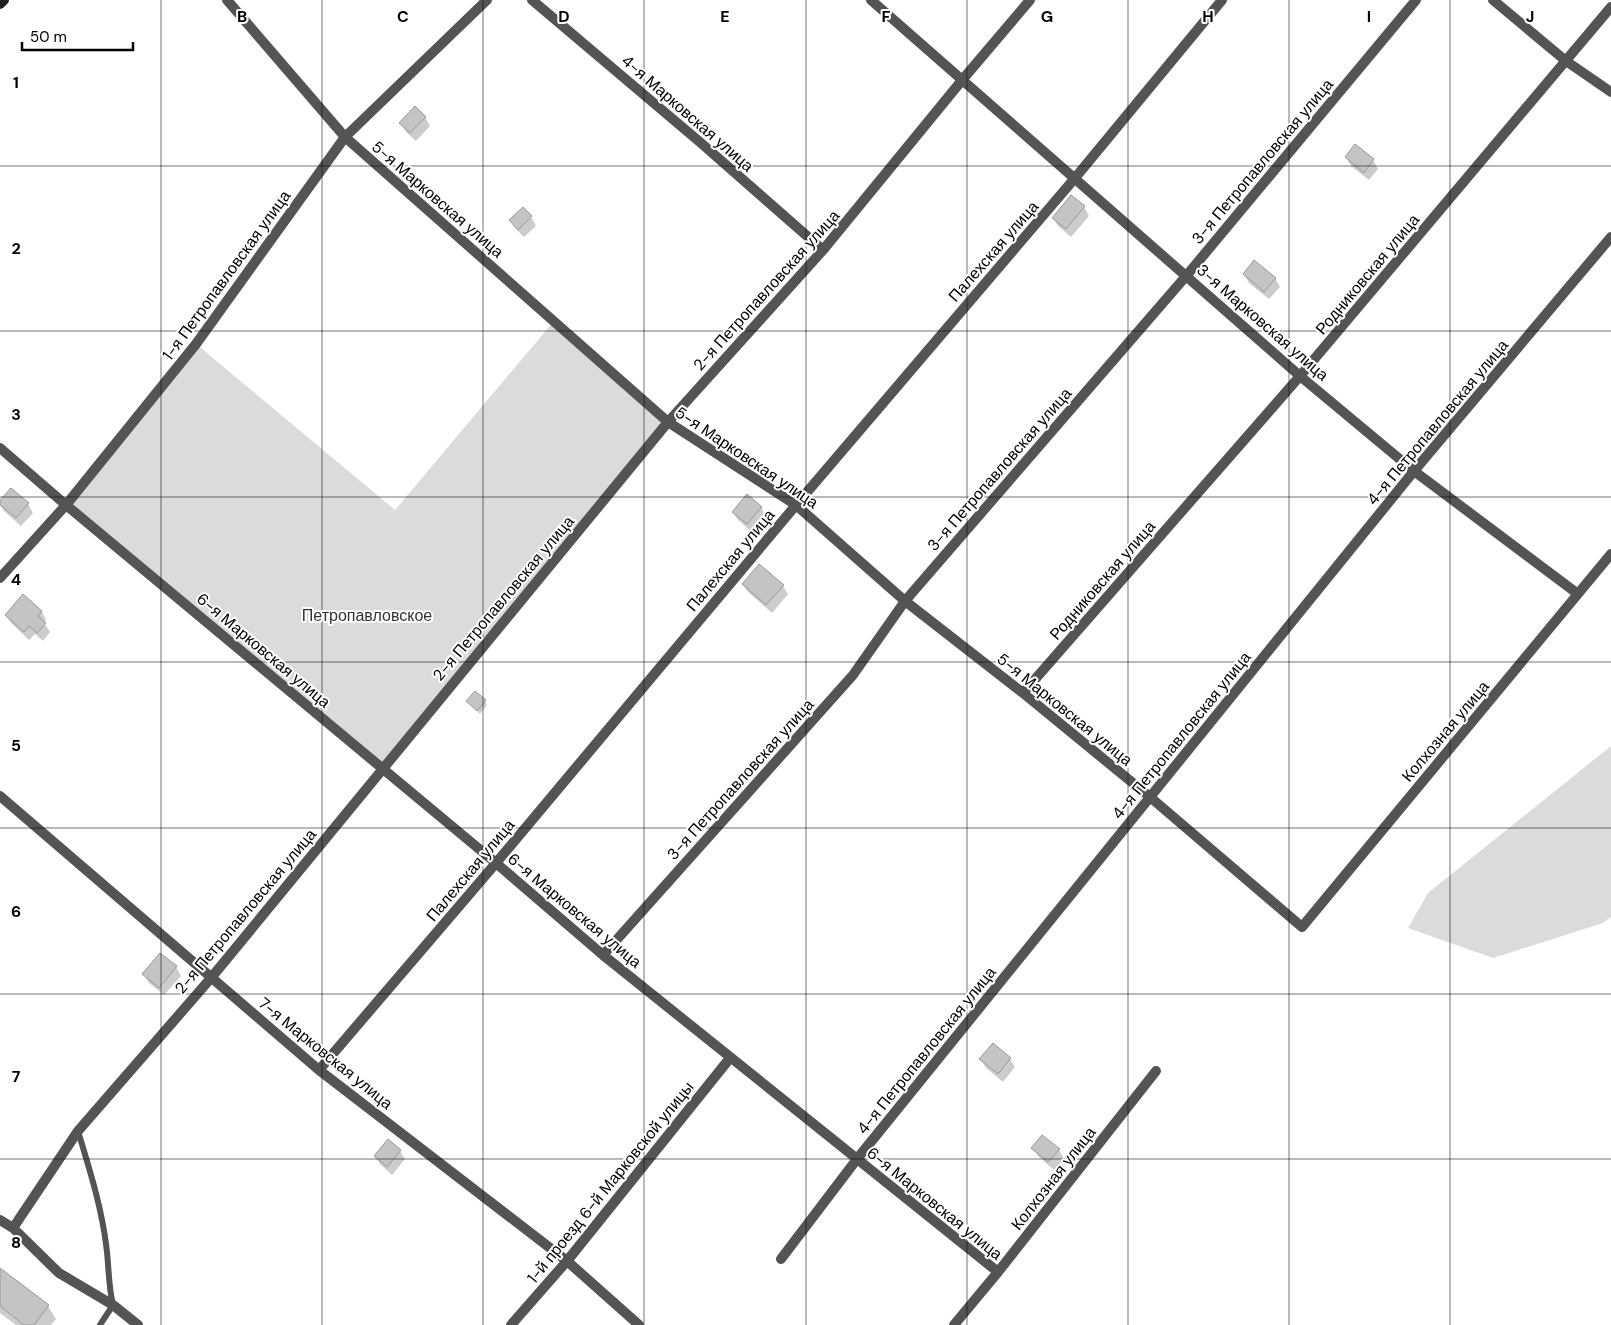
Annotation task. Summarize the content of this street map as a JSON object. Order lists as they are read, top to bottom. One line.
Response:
{"streets":{"street":["4-я Марковская улица","3-я Петропавловская улица","5-я Марковская улица","Палехская улица","Родниковская улица","1-я Петропавловская улица","2-я Петропавловская улица","3-я Марковская улица","4-я Петропавловская улица","6-я Марковская улица","Колхозная улица","7-я Марковская улица","1-й проезд 6-й Марковской улицы"]},"crossings":[["4-я Марковская улица","2-я Петропавловская улица"],["3-я Петропавловская улица","5-я Марковская улица"],["3-я Петропавловская улица","3-я Марковская улица"],["3-я Петропавловская улица","6-я Марковская улица"],["5-я Марковская улица","Палехская улица"],["5-я Марковская улица","Родниковская улица"],["5-я Марковская улица","1-я Петропавловская улица"],["5-я Марковская улица","2-я Петропавловская улица"],["5-я Марковская улица","4-я Петропавловская улица"],["5-я Марковская улица","Колхозная улица"],["Палехская улица","3-я Марковская улица"],["Палехская улица","6-я Марковская улица"],["Палехская улица","7-я Марковская улица"],["Родниковская улица","3-я Марковская улица"],["1-я Петропавловская улица","6-я Марковская улица"],["2-я Петропавловская улица","3-я Марковская улица"],["2-я Петропавловская улица","6-я Марковская улица"],["2-я Петропавловская улица","7-я Марковская улица"],["3-я Марковская улица","4-я Петропавловская улица"],["3-я Марковская улица","Колхозная улица"],["4-я Петропавловская улица","6-я Марковская улица"],["6-я Марковская улица","Колхозная улица"],["6-я Марковская улица","1-й проезд 6-й Марковской улицы"],["7-я Марковская улица","1-й проезд 6-й Марковской улицы"]],"parks":["Петропавловское"],"scale_bar":"50 m","grid":{"columns":["B","C","D","E","F","G","H","I","J"],"rows":["1","2","3","4","5","6","7","8"]}}
